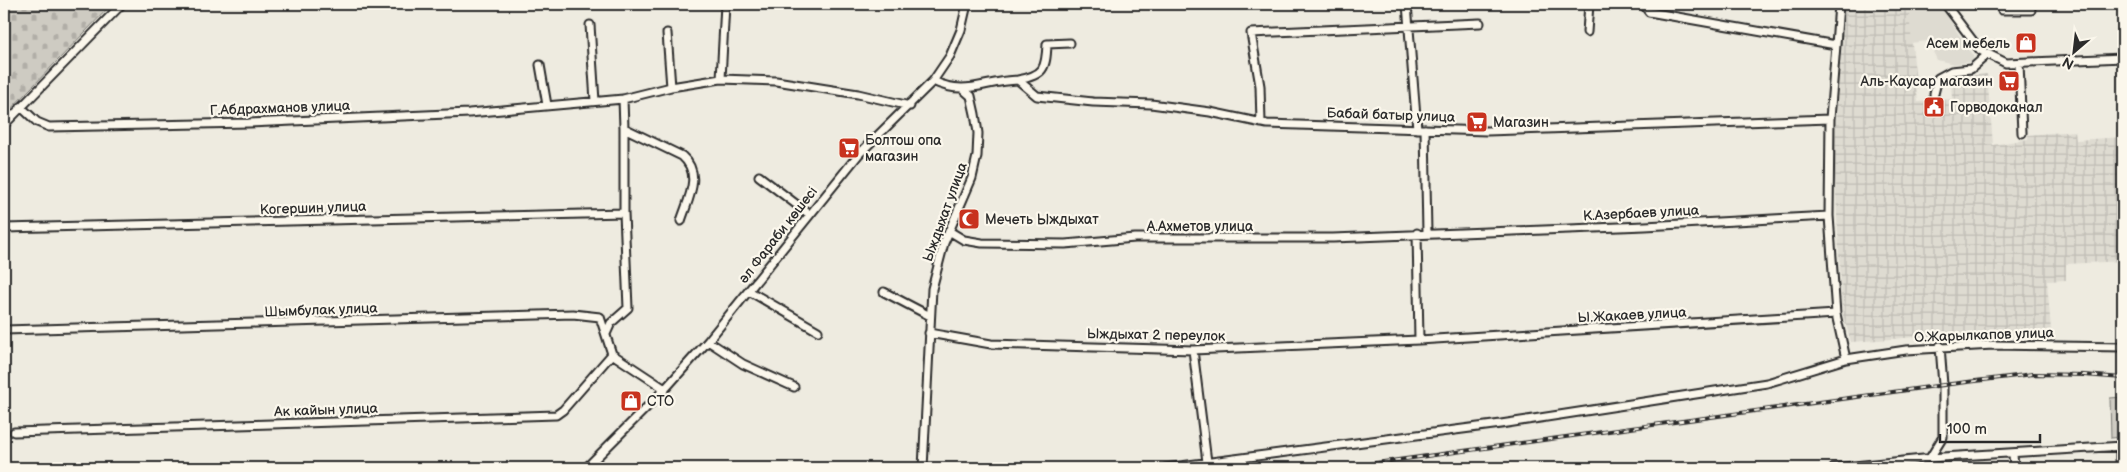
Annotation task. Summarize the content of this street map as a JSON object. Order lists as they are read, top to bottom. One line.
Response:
{"streets":{"street":["Г.Абдрахманов улица","Бабай батыр улица","Когершин улица","Ыждыхат улица","К.Азербаев улица","А.Ахметов улица","әл Фараби көшесі","Шымбулак улица","Ы.Жакаев улица","Ыждыхат 2 переулок","О.Жарылкапов улица","Ак кайын улица"]},"crossings":[["Г.Абдрахманов улица","әл Фараби көшесі"],["Ыждыхат улица","А.Ахметов улица"],["Ыждыхат улица","Ыждыхат 2 переулок"],["К.Азербаев улица","А.Ахметов улица"],["Шымбулак улица","Ак кайын улица"],["Ы.Жакаев улица","Ыждыхат 2 переулок"]],"places":{"shop":["Асем мебель","СТО"],"supermarket":["Аль-Каусар магазин","Магазин","Болтош опа магазин"],"public building":["Горводоканал"],"mosque":["Мечеть Ыждыхат"]},"scale_bar":"100 m","north":"bottom left"}
